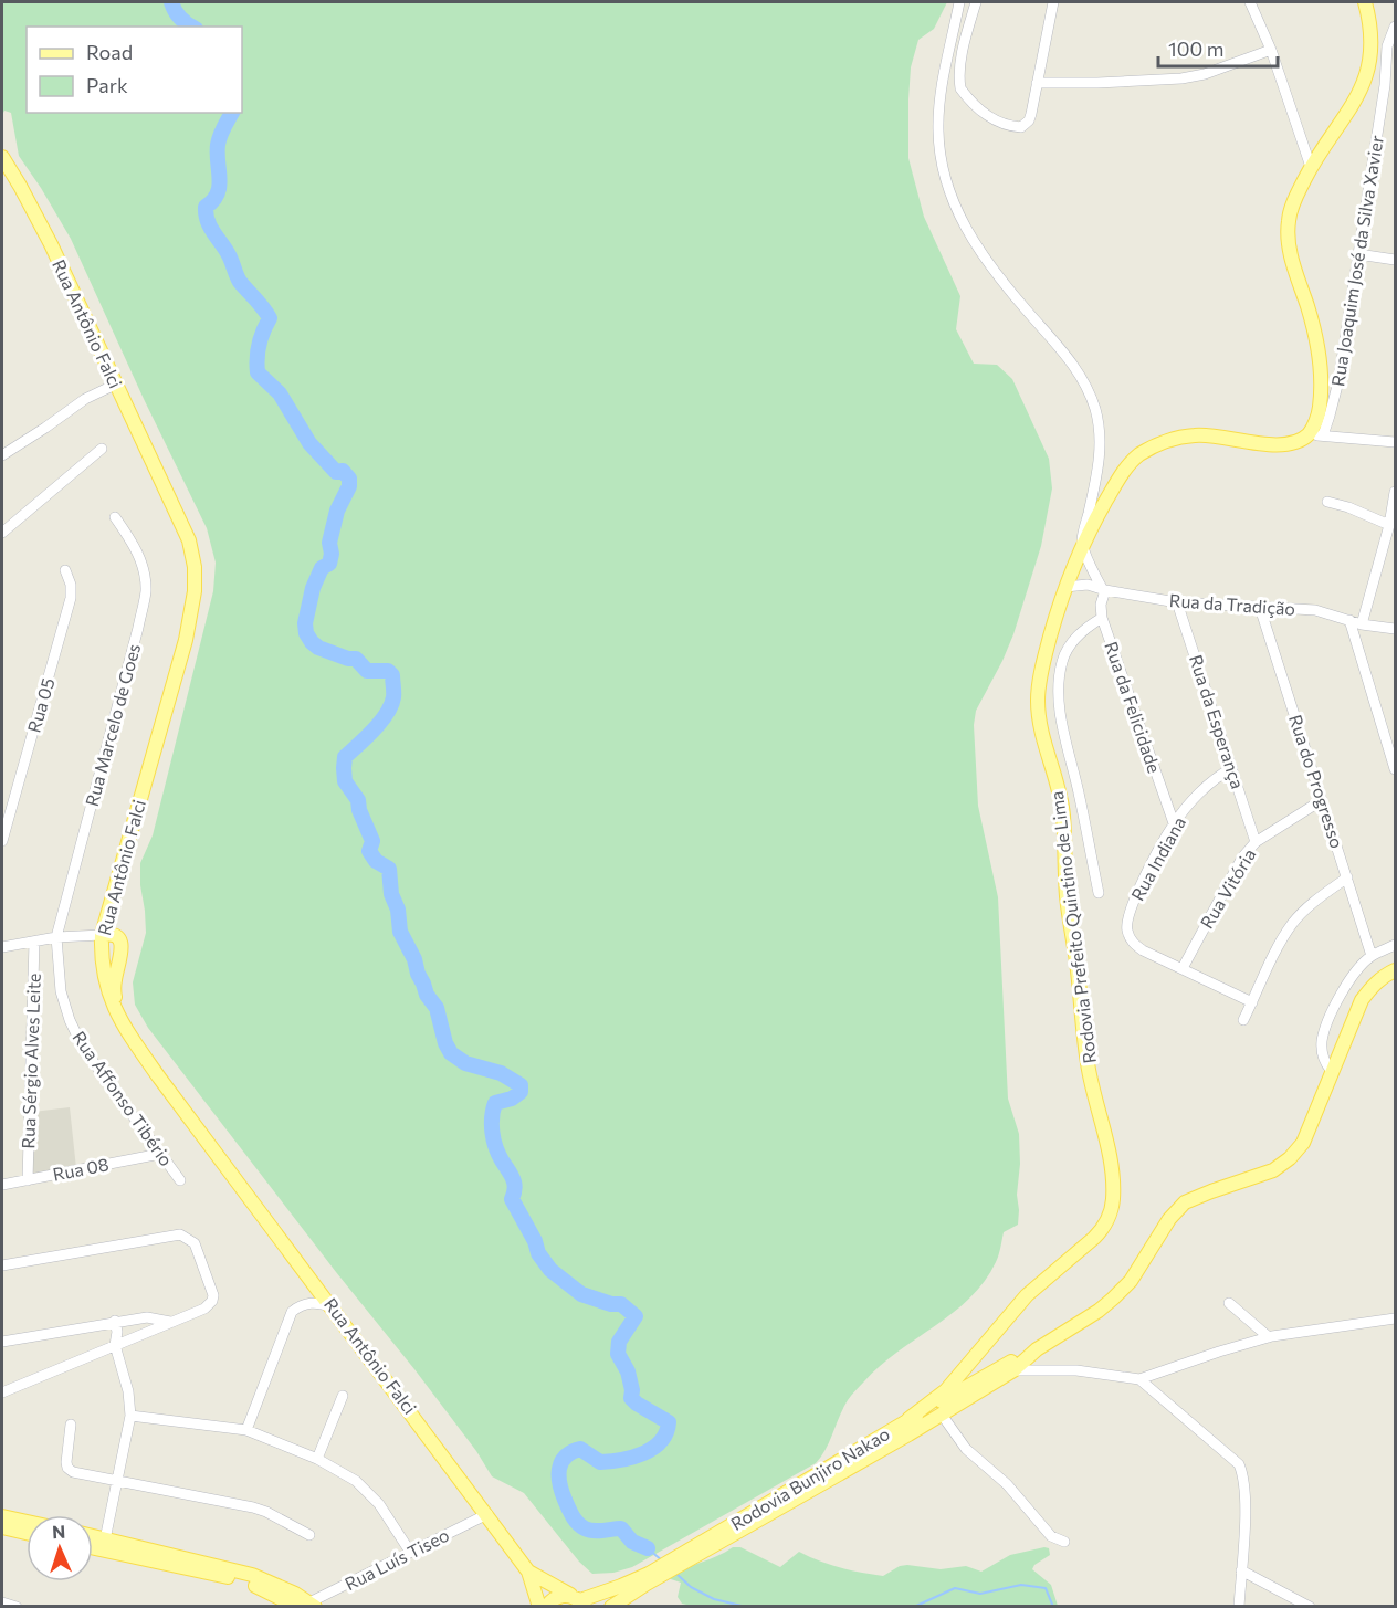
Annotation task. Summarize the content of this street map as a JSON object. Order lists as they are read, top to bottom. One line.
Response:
{"streets":{"main road":["Rua Antônio Falci","Rodovia Prefeito Quintino de Lima","Rodovia Bunjiro Nakao"],"street":["Rua Joaquim José da Silva Xavier","Rua da Tradição","Rua 05","Rua da Felicidade","Rua da Esperança","Rua Marcelo de Goes","Rua do Progresso","Rua Indiana","Rua Vitória","Rua Sérgio Alves Leite","Rua Affonso Tibério","Rua 08","Rua Luís Tiseo"]},"crossings":[["Rua Antônio Falci","Rodovia Bunjiro Nakao"],["Rua Antônio Falci","Rua Luís Tiseo"],["Rua da Tradição","Rua da Felicidade"],["Rua da Tradição","Rua da Esperança"],["Rua da Tradição","Rua do Progresso"],["Rua da Tradição","Rodovia Prefeito Quintino de Lima"],["Rua da Felicidade","Rua Indiana"],["Rua da Esperança","Rua Indiana"],["Rua da Esperança","Rua Vitória"],["Rua Marcelo de Goes","Rua Affonso Tibério"],["Rua do Progresso","Rua Vitória"],["Rua Indiana","Rua Vitória"],["Rodovia Prefeito Quintino de Lima","Rodovia Bunjiro Nakao"],["Rua Sérgio Alves Leite","Rua 08"],["Rua Affonso Tibério","Rua 08"]],"legend":["Road","Park"],"scale_bar":"100 m","north":"top"}
